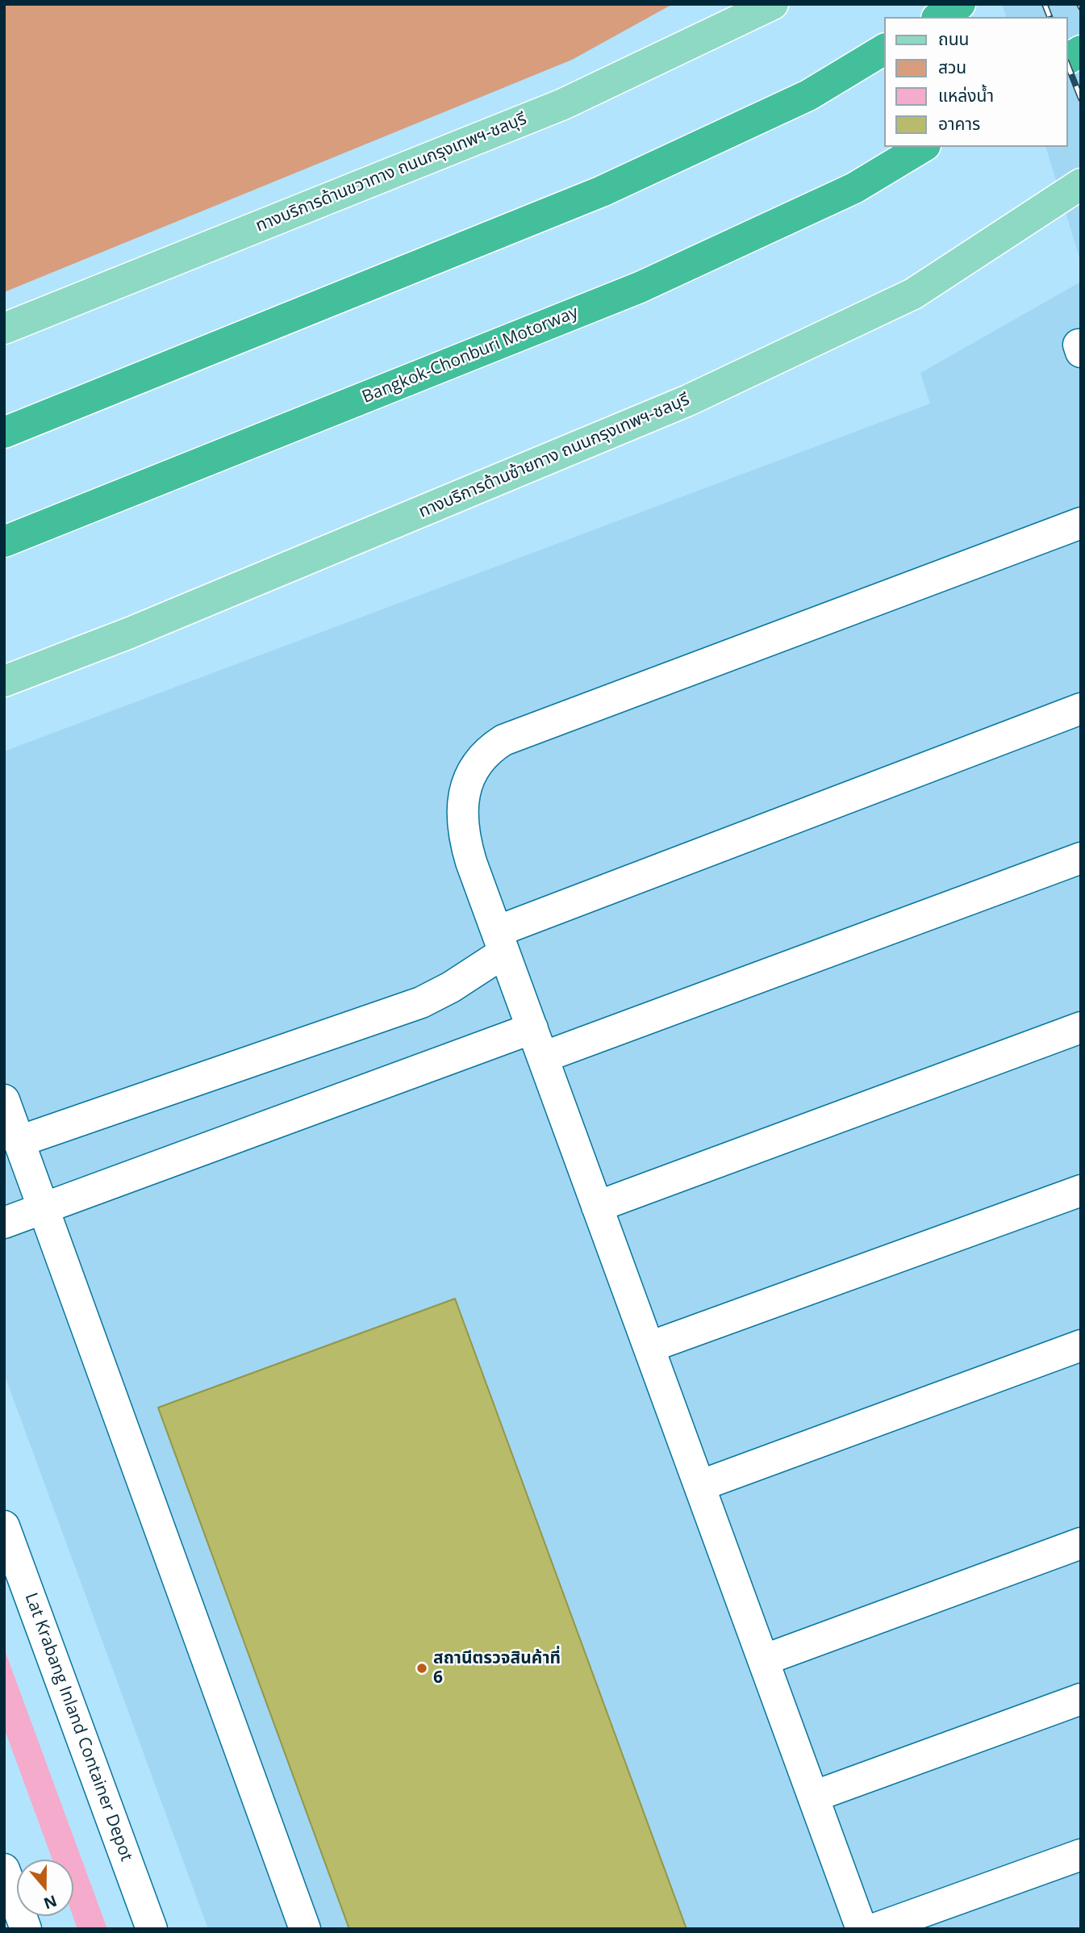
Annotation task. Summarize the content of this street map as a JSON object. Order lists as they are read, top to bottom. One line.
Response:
{"streets":{"highway":["Bangkok-Chonburi Motorway"],"main road":["ทางบริการด้านขวาทาง ถนนกรุงเทพฯ-ชลบุรี","ทางบริการด้านซ้ายทาง ถนนกรุงเทพฯ-ชลบุรี"],"street":["Lat Krabang Inland Container Depot"]},"places":["สถานีตรวจสินค้าที่ 6"],"legend":["ถนน","สวน","แหล่งน้ำ","อาคาร"],"north":"bottom"}
